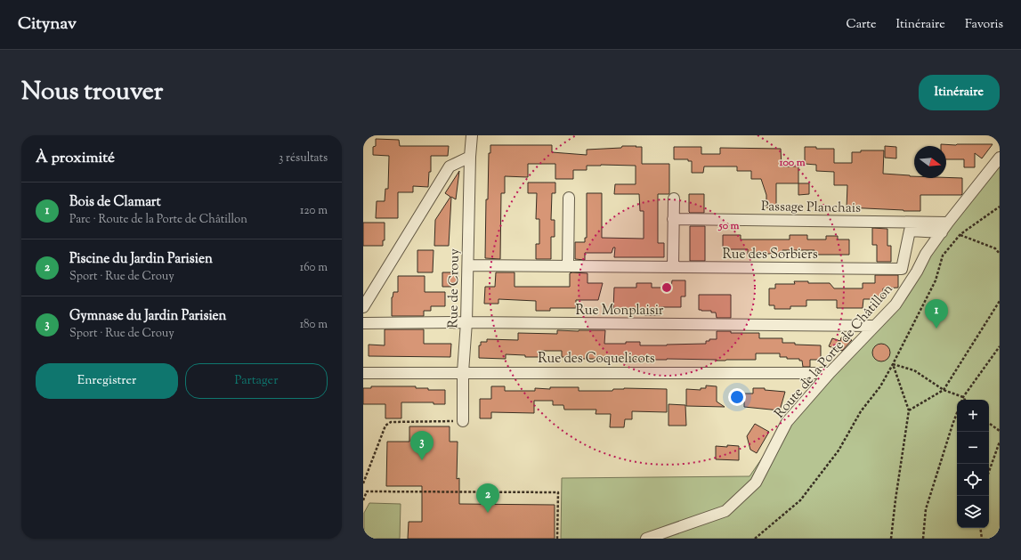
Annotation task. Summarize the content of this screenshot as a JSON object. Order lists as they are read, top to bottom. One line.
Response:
{"streets":{"street":["Passage Planchais","Rue des Sorbiers","Rue de Crouy","Rue Monplaisir","Route de la Porte de Châtillon","Rue des Coquelicots"]},"crossings":[["Passage Planchais","Route de la Porte de Châtillon"],["Rue des Sorbiers","Rue de Crouy"],["Rue des Sorbiers","Route de la Porte de Châtillon"],["Rue de Crouy","Rue Monplaisir"],["Rue de Crouy","Rue des Coquelicots"],["Rue Monplaisir","Route de la Porte de Châtillon"],["Route de la Porte de Châtillon","Rue des Coquelicots"]],"north":"right","page":{"header":"Citynav","nav":["Carte","Itinéraire","Favoris"],"title":"Nous trouver","buttons":["Itinéraire",["Enregistrer","Partager"]],"heading":["À proximité","3 résultats"],"list":[{"mark":"1","name":"Bois de Clamart","note":"Parc · Route de la Porte de Châtillon","value":"120 m"},{"mark":"2","name":"Piscine du Jardin Parisien","note":"Sport · Rue de Crouy","value":"160 m"},{"mark":"3","name":"Gymnase du Jardin Parisien","note":"Sport · Rue de Crouy","value":"180 m"}],"pins":["1","3","2"],"map_buttons":["+","−"]},"rings":["100 m","50 m"]}
